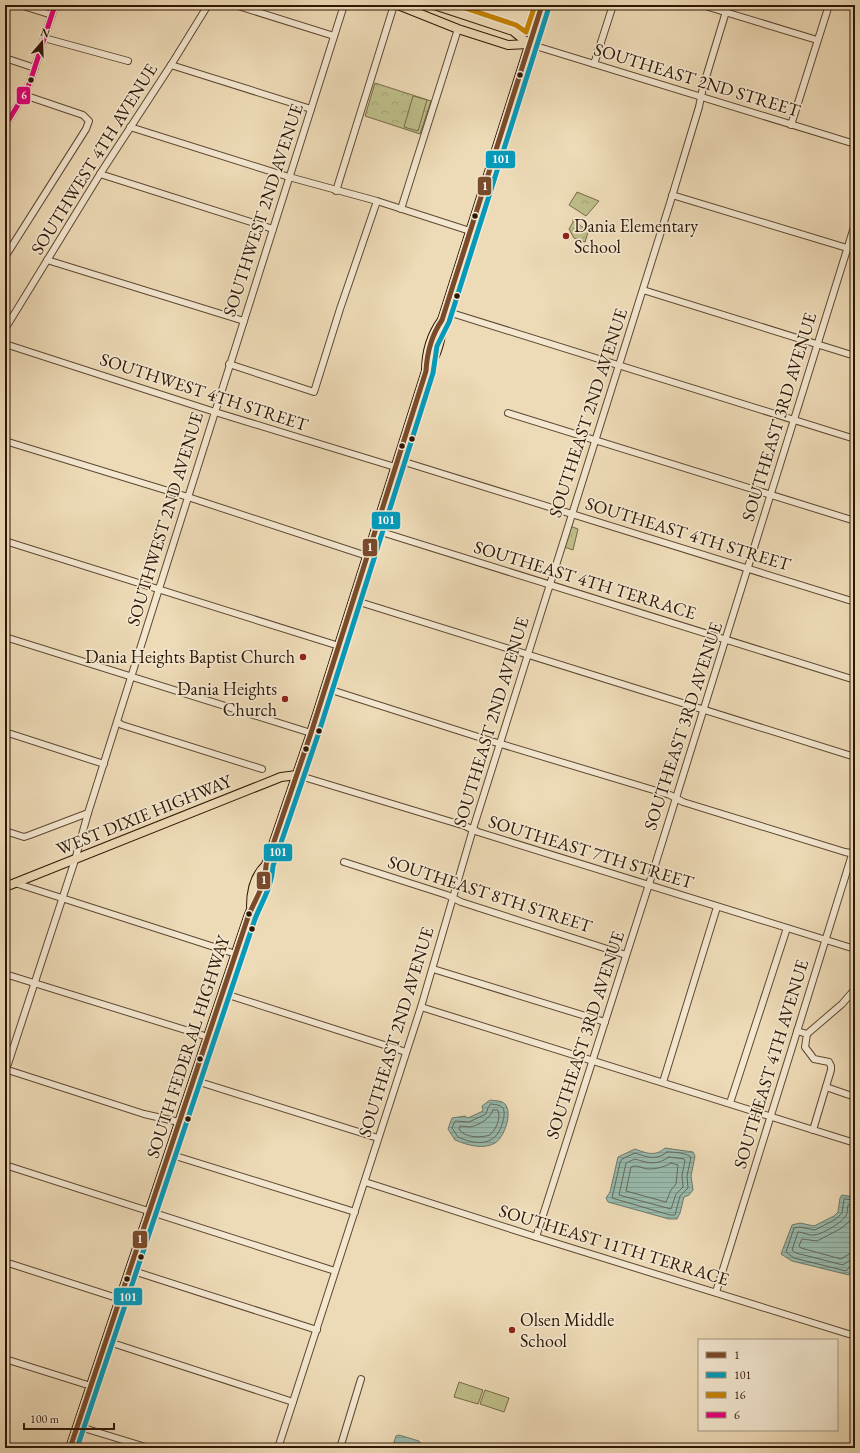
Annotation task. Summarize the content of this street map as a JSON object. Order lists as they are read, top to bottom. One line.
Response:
{"streets":{"main road":["WEST DIXIE HIGHWAY","SOUTH FEDERAL HIGHWAY"],"street":["SOUTHEAST 2ND STREET","SOUTHWEST 4TH AVENUE","SOUTHWEST 2ND AVENUE","SOUTHWEST 4TH STREET","SOUTHEAST 2ND AVENUE","SOUTHEAST 3RD AVENUE","SOUTHEAST 4TH STREET","SOUTHEAST 4TH TERRACE","SOUTHEAST 7TH STREET","SOUTHEAST 8TH STREET","SOUTHEAST 4TH AVENUE","SOUTHEAST 11TH TERRACE"]},"crossings":[["SOUTHEAST 2ND STREET","SOUTHEAST 2ND AVENUE"],["SOUTHEAST 2ND STREET","SOUTH FEDERAL HIGHWAY"],["SOUTHWEST 2ND AVENUE","SOUTHWEST 4TH STREET"],["SOUTHWEST 2ND AVENUE","WEST DIXIE HIGHWAY"],["SOUTHWEST 4TH STREET","SOUTHEAST 4TH STREET"],["SOUTHWEST 4TH STREET","SOUTH FEDERAL HIGHWAY"],["SOUTHEAST 2ND AVENUE","SOUTHEAST 4TH STREET"],["SOUTHEAST 2ND AVENUE","SOUTHEAST 4TH TERRACE"],["SOUTHEAST 2ND AVENUE","SOUTHEAST 7TH STREET"],["SOUTHEAST 2ND AVENUE","SOUTHEAST 8TH STREET"],["SOUTHEAST 2ND AVENUE","SOUTHEAST 11TH TERRACE"],["SOUTHEAST 3RD AVENUE","SOUTHEAST 4TH STREET"],["SOUTHEAST 3RD AVENUE","SOUTHEAST 4TH TERRACE"],["SOUTHEAST 3RD AVENUE","SOUTHEAST 7TH STREET"],["SOUTHEAST 3RD AVENUE","SOUTHEAST 8TH STREET"],["SOUTHEAST 3RD AVENUE","SOUTHEAST 11TH TERRACE"],["SOUTHEAST 4TH STREET","SOUTH FEDERAL HIGHWAY"],["SOUTHEAST 4TH TERRACE","SOUTH FEDERAL HIGHWAY"],["WEST DIXIE HIGHWAY","SOUTHEAST 7TH STREET"],["WEST DIXIE HIGHWAY","SOUTH FEDERAL HIGHWAY"],["SOUTHEAST 7TH STREET","SOUTH FEDERAL HIGHWAY"],["SOUTHEAST 7TH STREET","SOUTHEAST 4TH AVENUE"],["SOUTHEAST 4TH AVENUE","SOUTHEAST 11TH TERRACE"]],"places":["Dania Elementary School","Dania Heights Baptist Church","Dania Heights Church","Olsen Middle School"],"lines":["transit line 1","transit line 16","transit line 6","transit line 101"],"legend":["1","101","16","6"],"scale_bar":"100 m","north":"top"}
